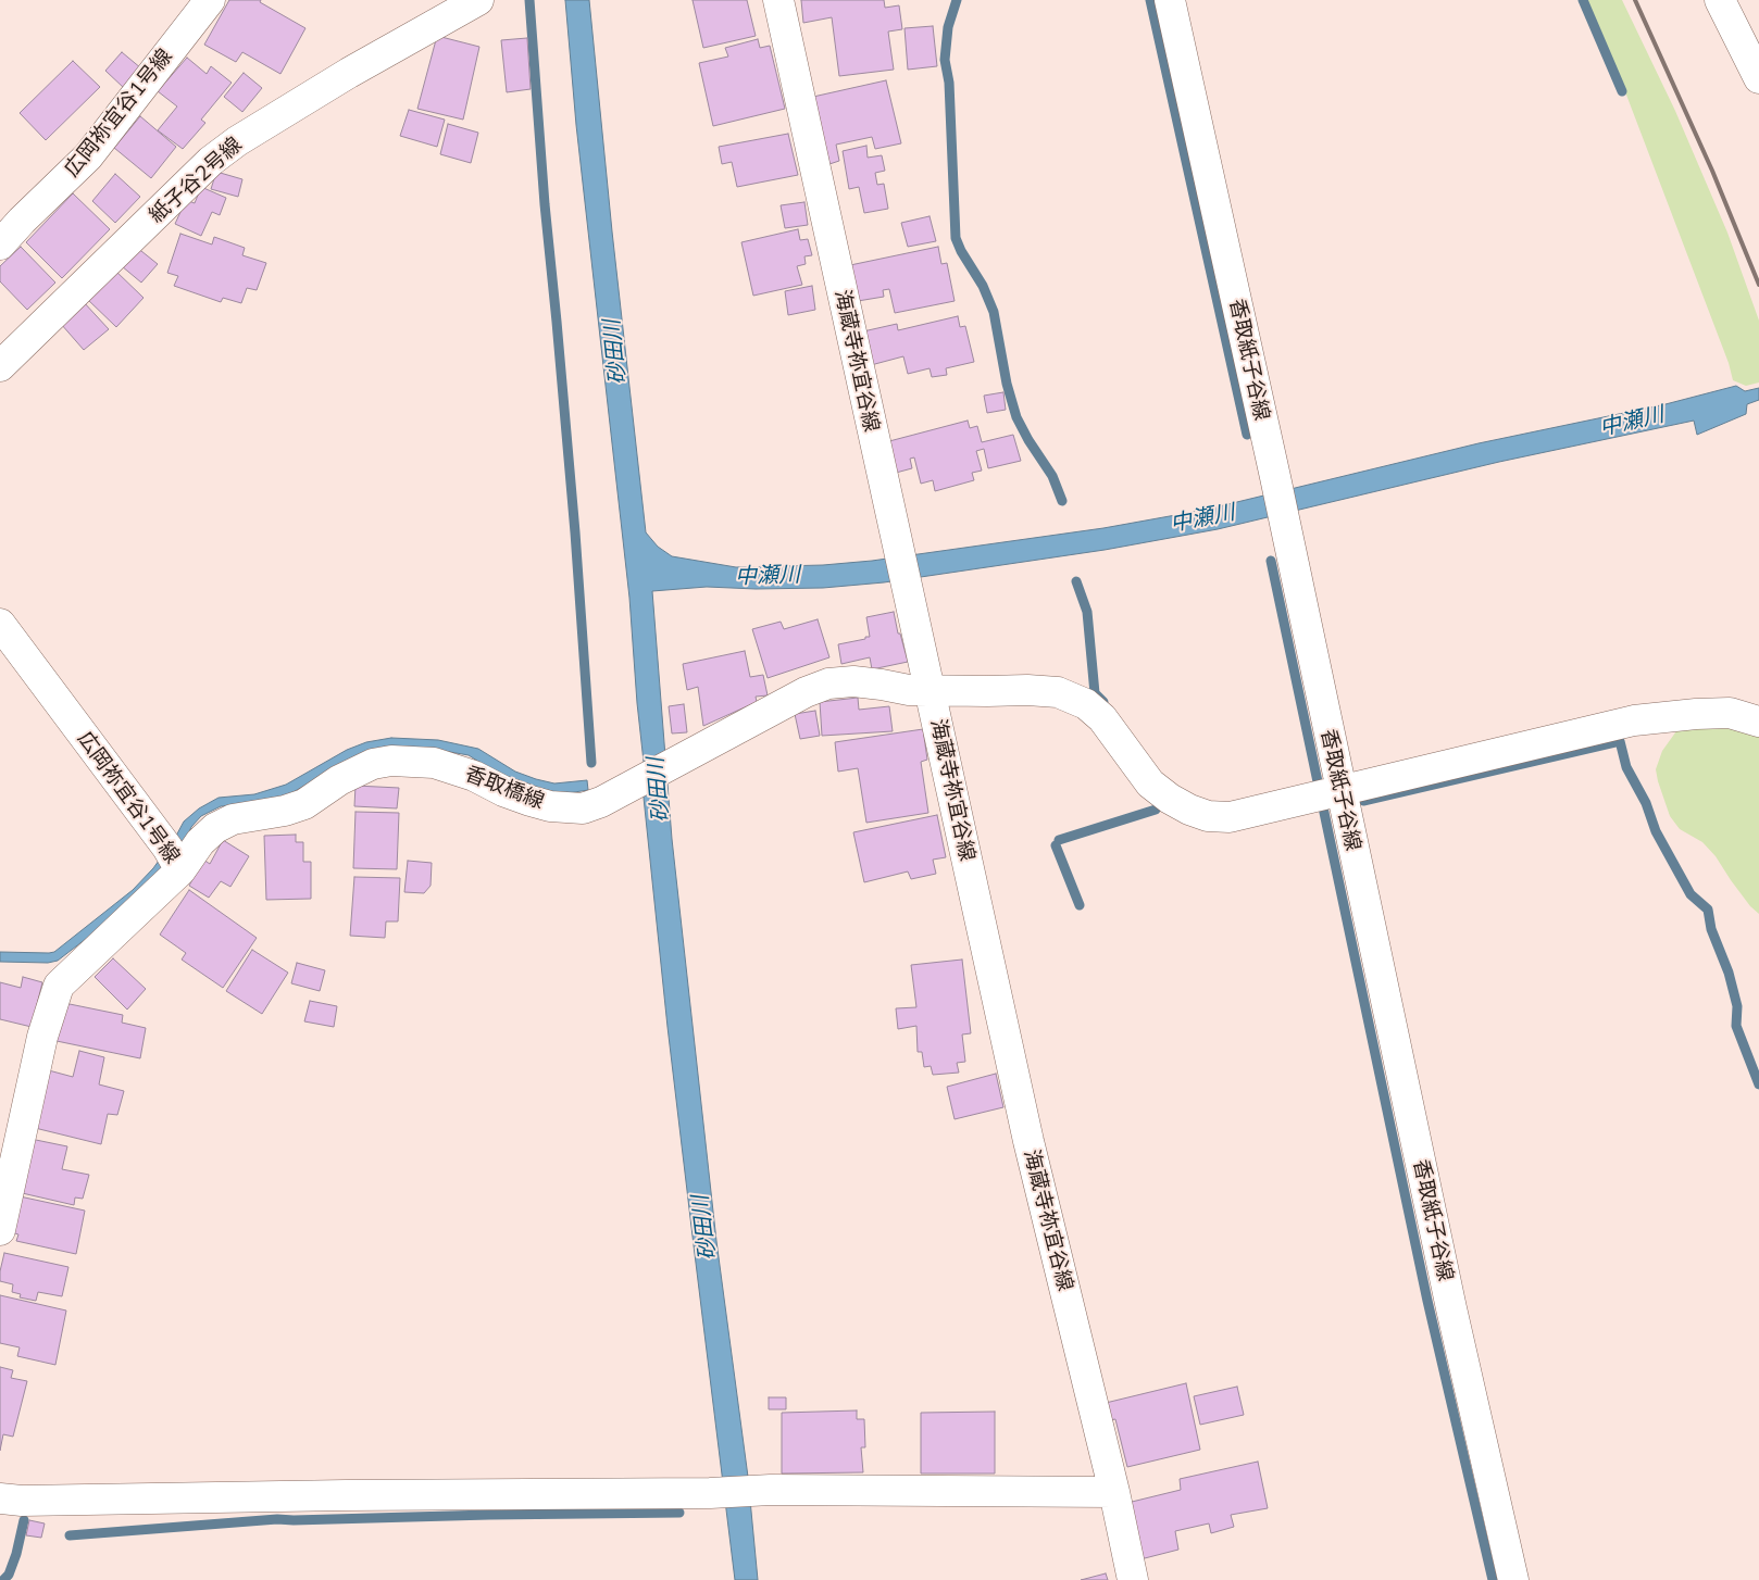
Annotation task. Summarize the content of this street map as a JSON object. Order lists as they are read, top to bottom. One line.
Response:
{"streets":{"street":["広岡祢宜谷1号線","紙子谷2号線","香取紙子谷線","海蔵寺祢宜谷線","香取橋線"]},"crossings":[["広岡祢宜谷1号線","香取橋線"],["香取紙子谷線","香取橋線"],["海蔵寺祢宜谷線","香取橋線"]],"water":["砂田川","中瀬川"]}
